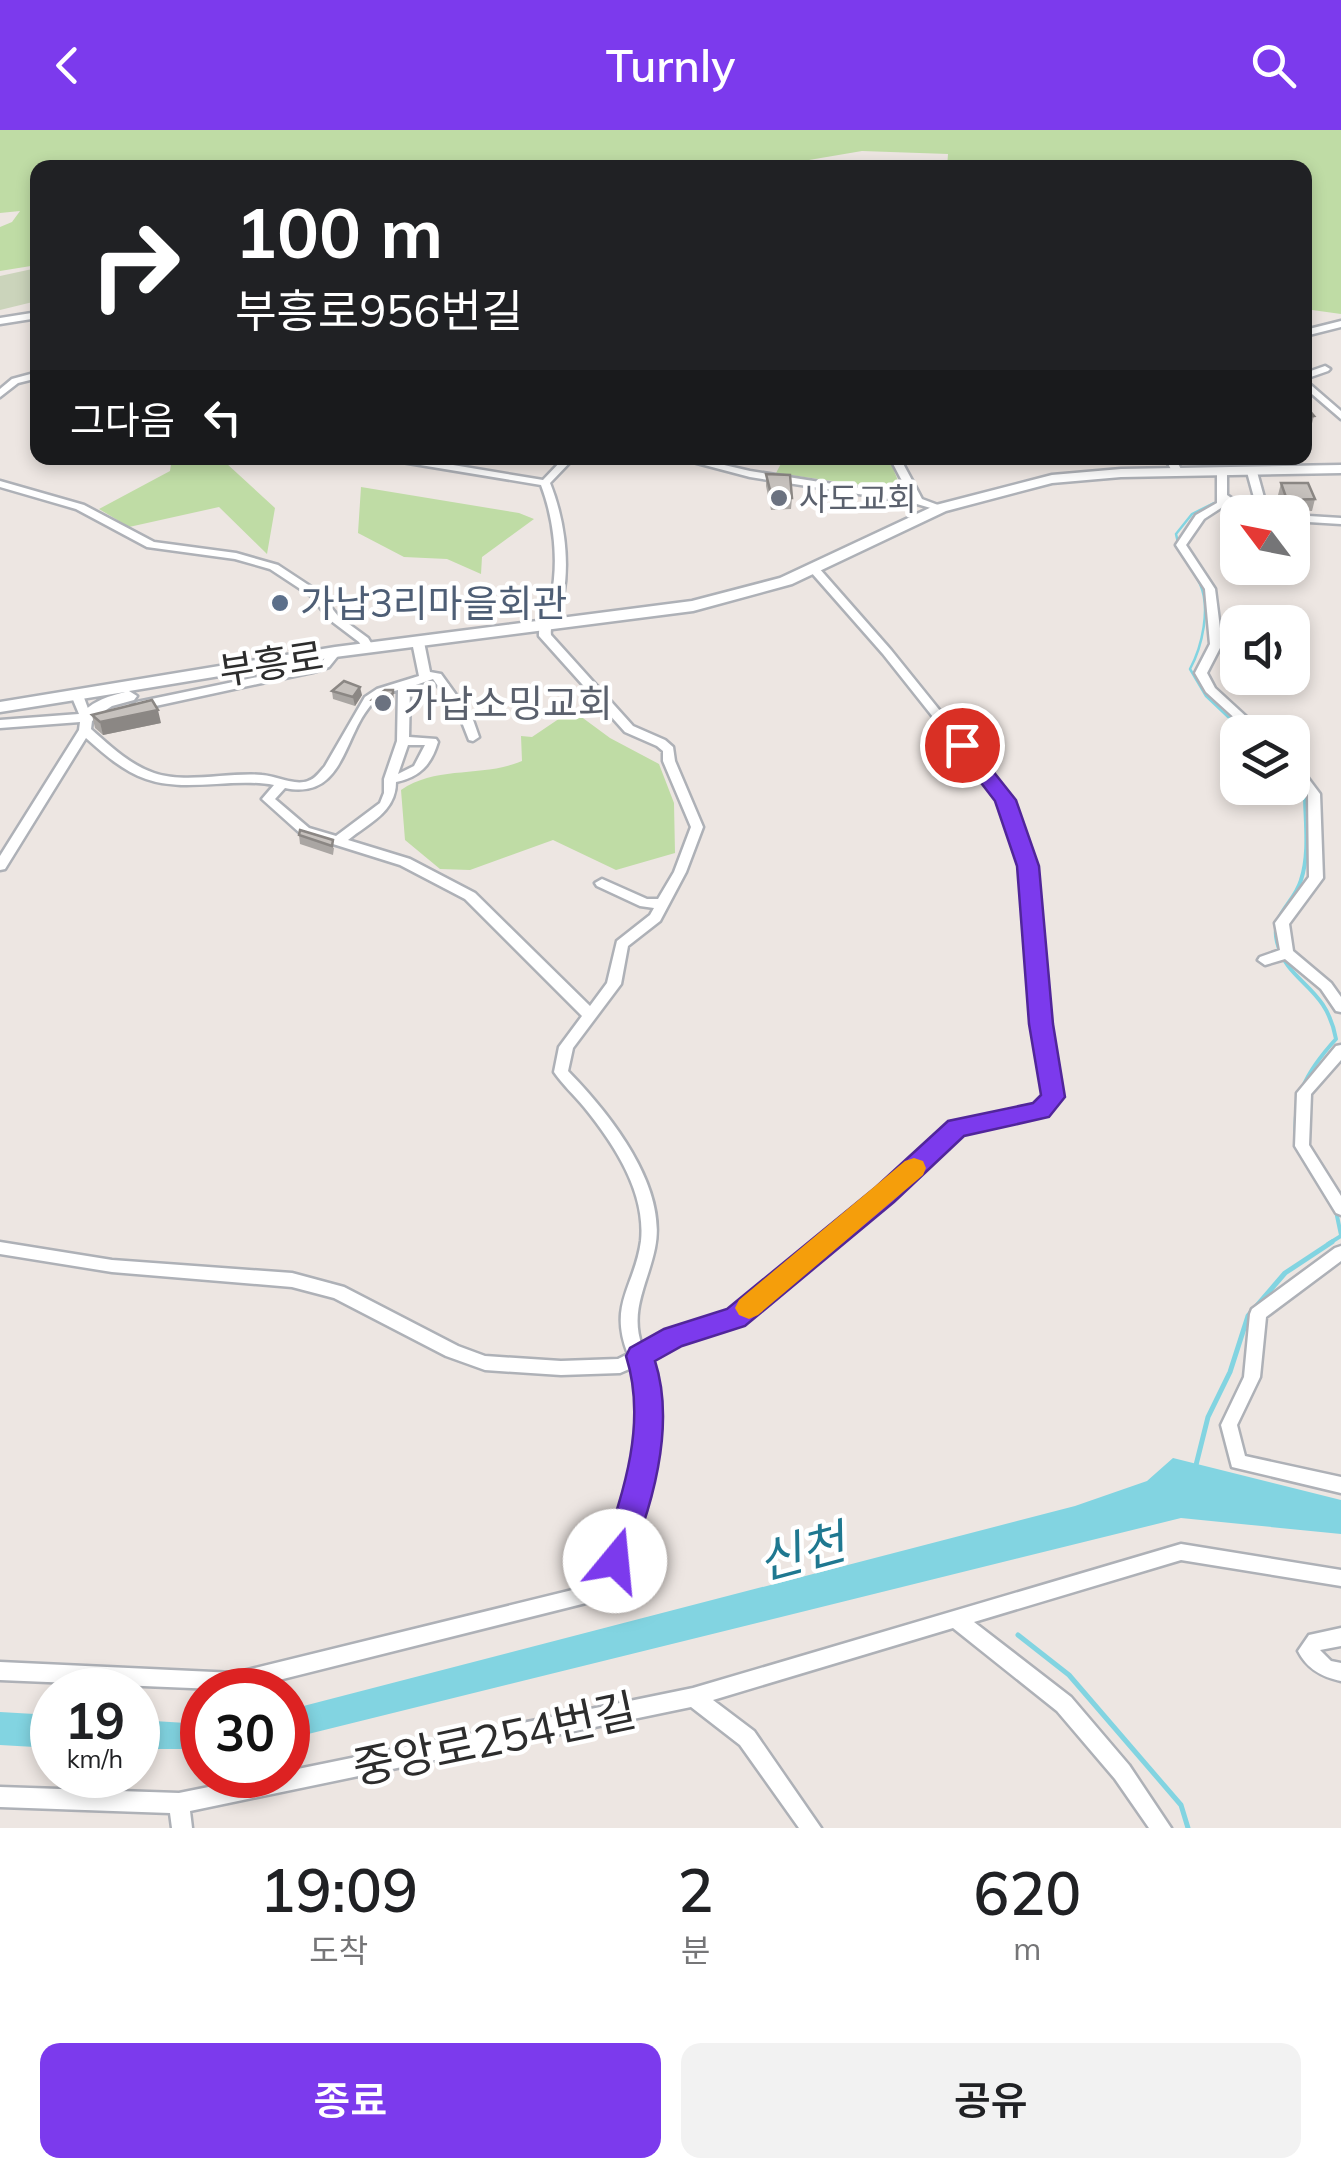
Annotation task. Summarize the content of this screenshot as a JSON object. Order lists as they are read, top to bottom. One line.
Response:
{"streets":{"main road":["부흥로"],"street":["중앙로254번길"]},"water":["신천"],"places":["사도교회","가납3리마을회관","가납소밍교회"],"north":"top left","page":{"header":"Turnly","turn":["100 m","부흥로956번길"],"then":"그다음","speed":"19 km/h","limit":"30","eta":["19:09","도착","2","분","620","m"],"buttons":["종료","공유"]}}
